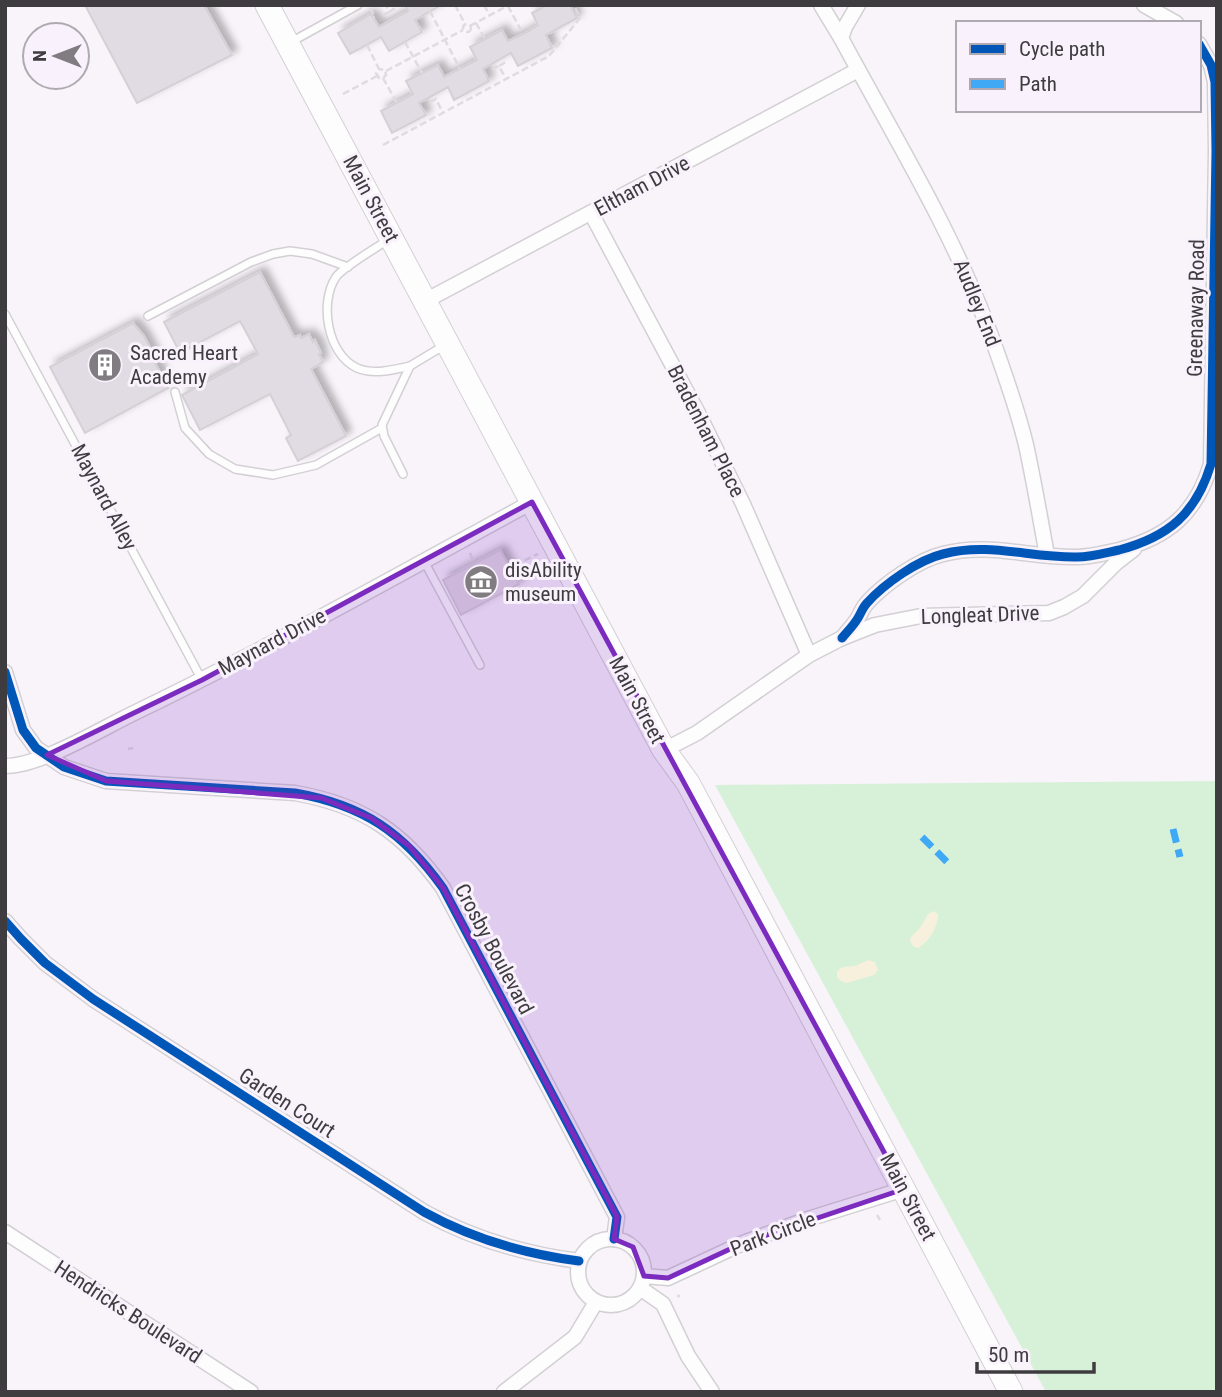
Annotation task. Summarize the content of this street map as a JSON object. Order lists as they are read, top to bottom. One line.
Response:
{"streets":{"main road":["Main Street"],"street":["Eltham Drive","Audley End","Greenaway Road","Bradenham Place","Longleat Drive","Maynard Drive","Crosby Boulevard","Garden Court","Park Circle","Hendricks Boulevard"],"lane":["Maynard Alley"]},"crossings":[["Eltham Drive","Main Street"],["Eltham Drive","Audley End"],["Eltham Drive","Bradenham Place"],["Main Street","Longleat Drive"],["Main Street","Maynard Drive"],["Main Street","Park Circle"],["Audley End","Longleat Drive"],["Greenaway Road","Longleat Drive"],["Bradenham Place","Longleat Drive"],["Maynard Alley","Maynard Drive"],["Maynard Drive","Crosby Boulevard"],["Crosby Boulevard","Garden Court"],["Crosby Boulevard","Park Circle"],["Garden Court","Park Circle"]],"places":{"building":["Sacred Heart Academy"],"museum":["disAbility museum"]},"legend":["Cycle path","Path"],"scale_bar":"50 m","north":"left"}
